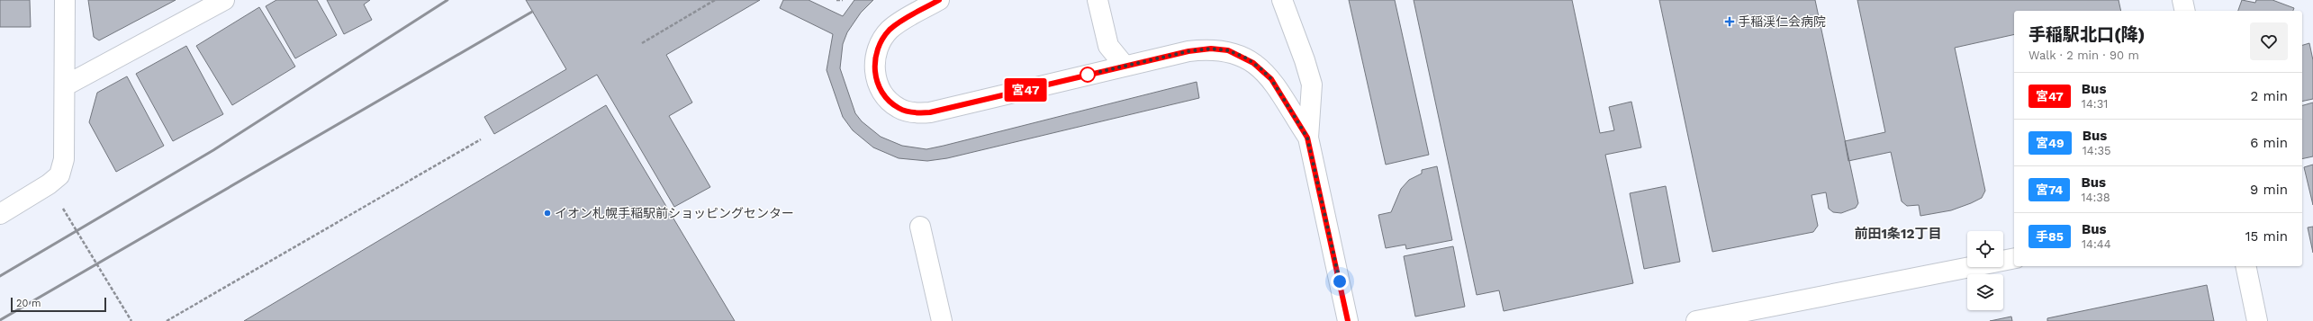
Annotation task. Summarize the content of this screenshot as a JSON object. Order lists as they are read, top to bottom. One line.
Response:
{"districts":["前田1条12丁目"],"places":{"health":["手稲渓仁会病院"],"other":["イオン札幌手稲駅前ショッピングセンター"]},"lines":["bus line 宮47"],"scale_bar":"20 m","page":{"on_map":"宮47","heading":["手稲駅北口(降)","Walk · 2 min · 90 m"],"list":[{"mark":"宮47","name":"Bus","note":"14:31","value":"2 min"},{"mark":"宮49","name":"Bus","note":"14:35","value":"6 min"},{"mark":"宮74","name":"Bus","note":"14:38","value":"9 min"},{"mark":"手85","name":"Bus","note":"14:44","value":"15 min"}],"scale":"20 m"}}
